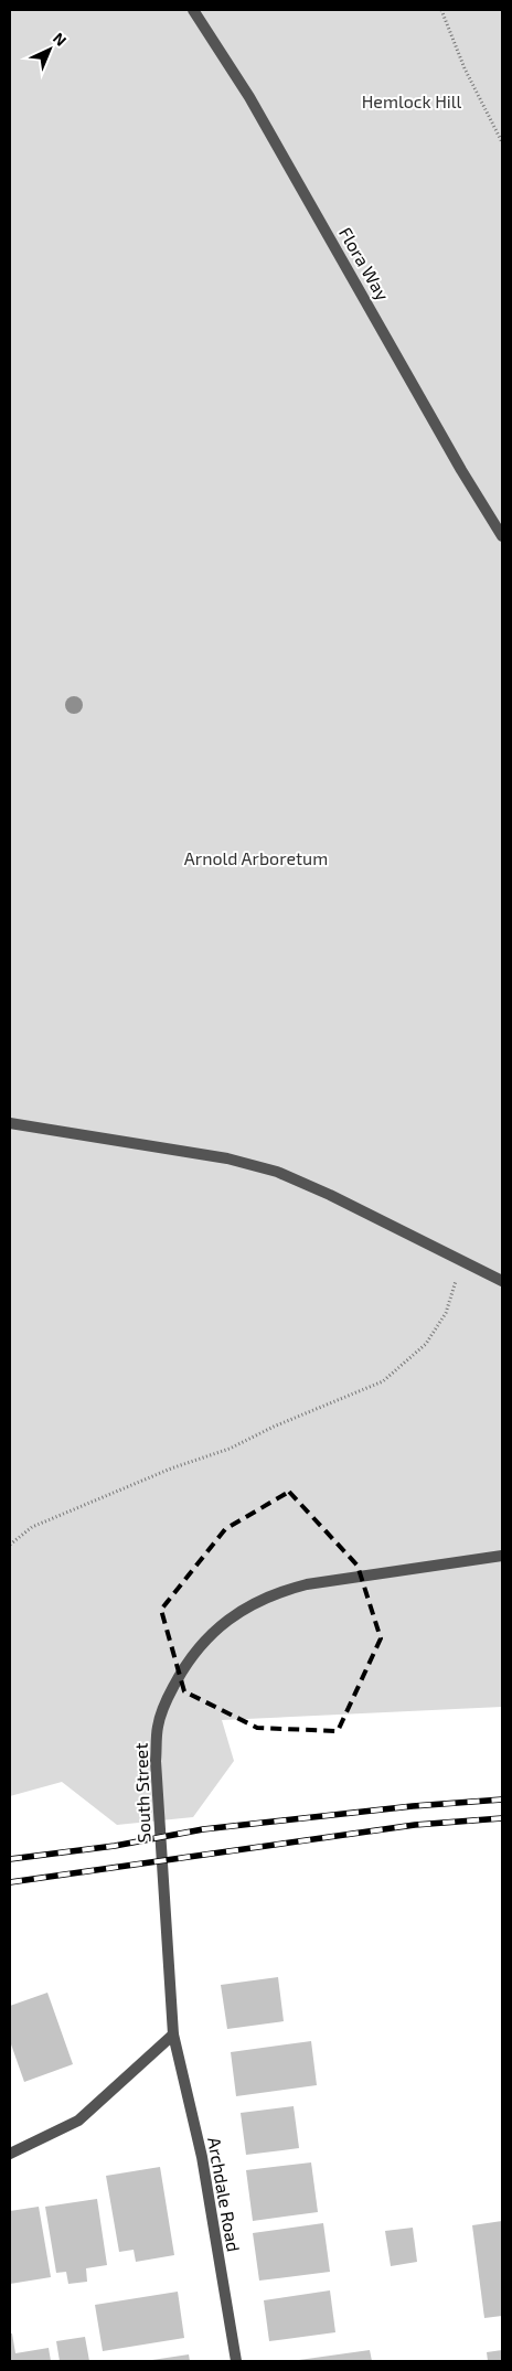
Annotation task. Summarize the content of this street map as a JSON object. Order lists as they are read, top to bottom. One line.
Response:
{"streets":{"street":["Flora Way","South Street","Archdale Road"]},"crossings":[["South Street","Archdale Road"]],"parks":["Hemlock Hill","Arnold Arboretum"],"north":"top right"}
